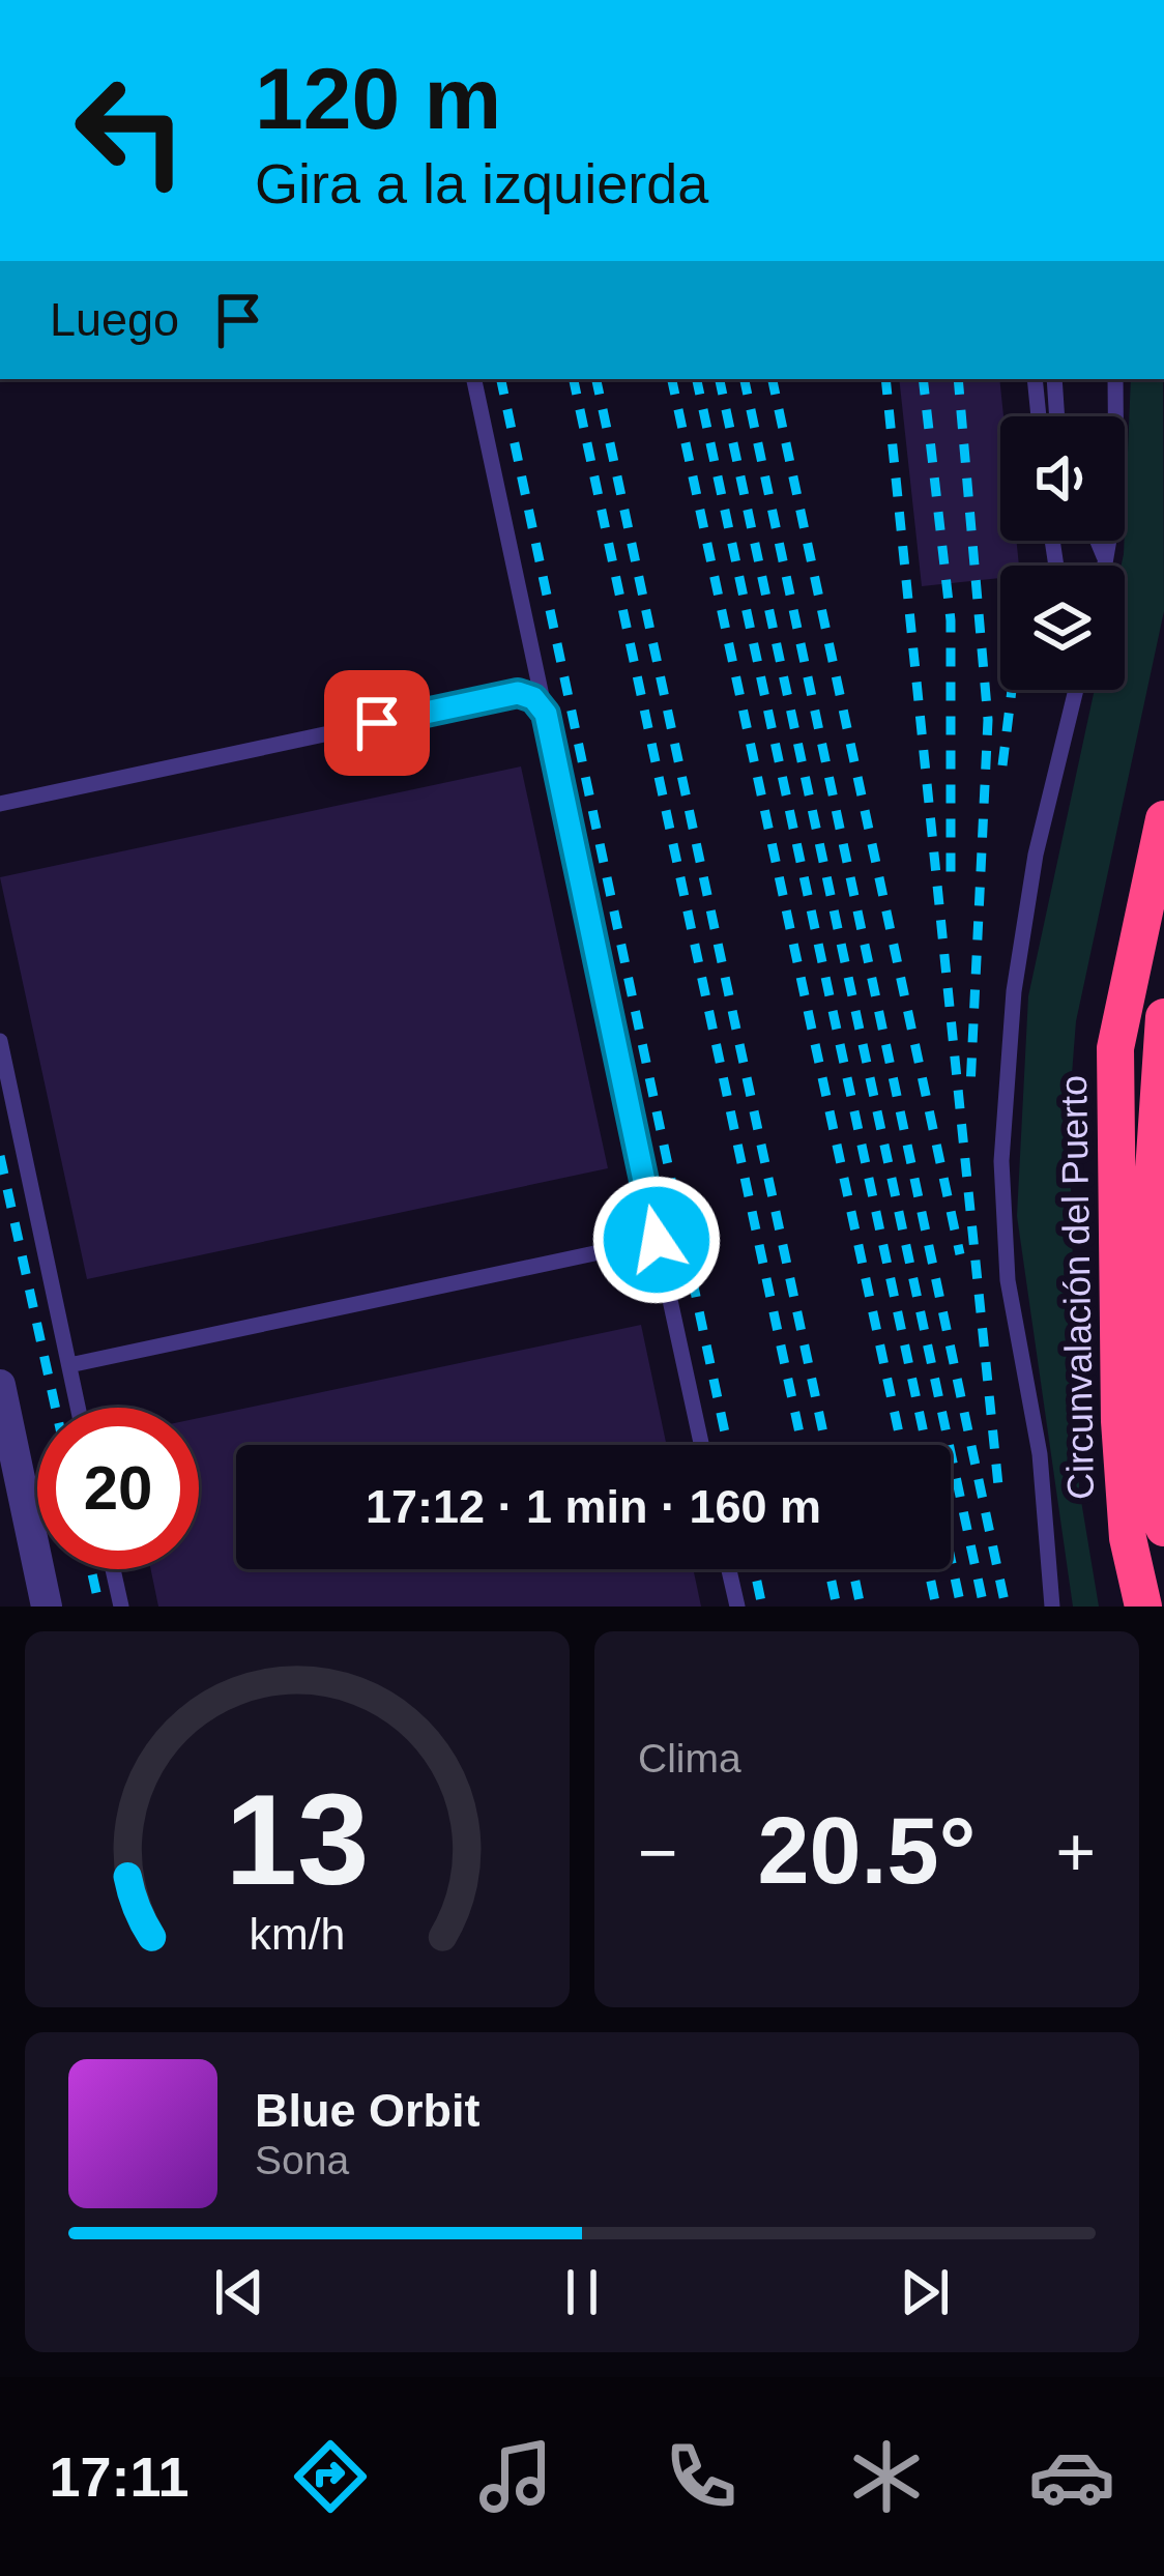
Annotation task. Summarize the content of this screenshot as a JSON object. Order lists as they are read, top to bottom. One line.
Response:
{"streets":{"highway":["Circunvalación del Puerto"]},"page":{"turn":["120 m","Gira a la izquierda"],"then":"Luego","limit":"20","trip":"17:12 · 1 min · 160 m","tile":"Clima","heat":["−","20.5°","+"],"song":["Blue Orbit","Sona"],"tabs":"17:11","gauge":["13","km/h"]}}
